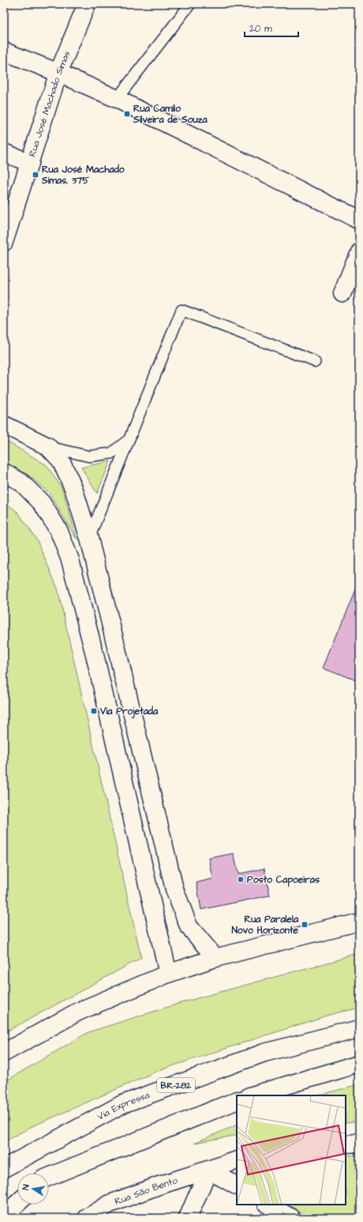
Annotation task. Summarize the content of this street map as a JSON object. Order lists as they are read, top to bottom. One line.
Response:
{"streets":{"main road":["Rua José Machado Simas","BR-282","Via Expressa","Rua São Bento"]},"places":{"transit":["Rua Camilo Silveira de Souza","Rua José Machado Simas, 375","Via Projetada","Rua Paralela Novo Horizonte"],"other":["Posto Capoeiras"]},"scale_bar":"20 m","north":"left"}
